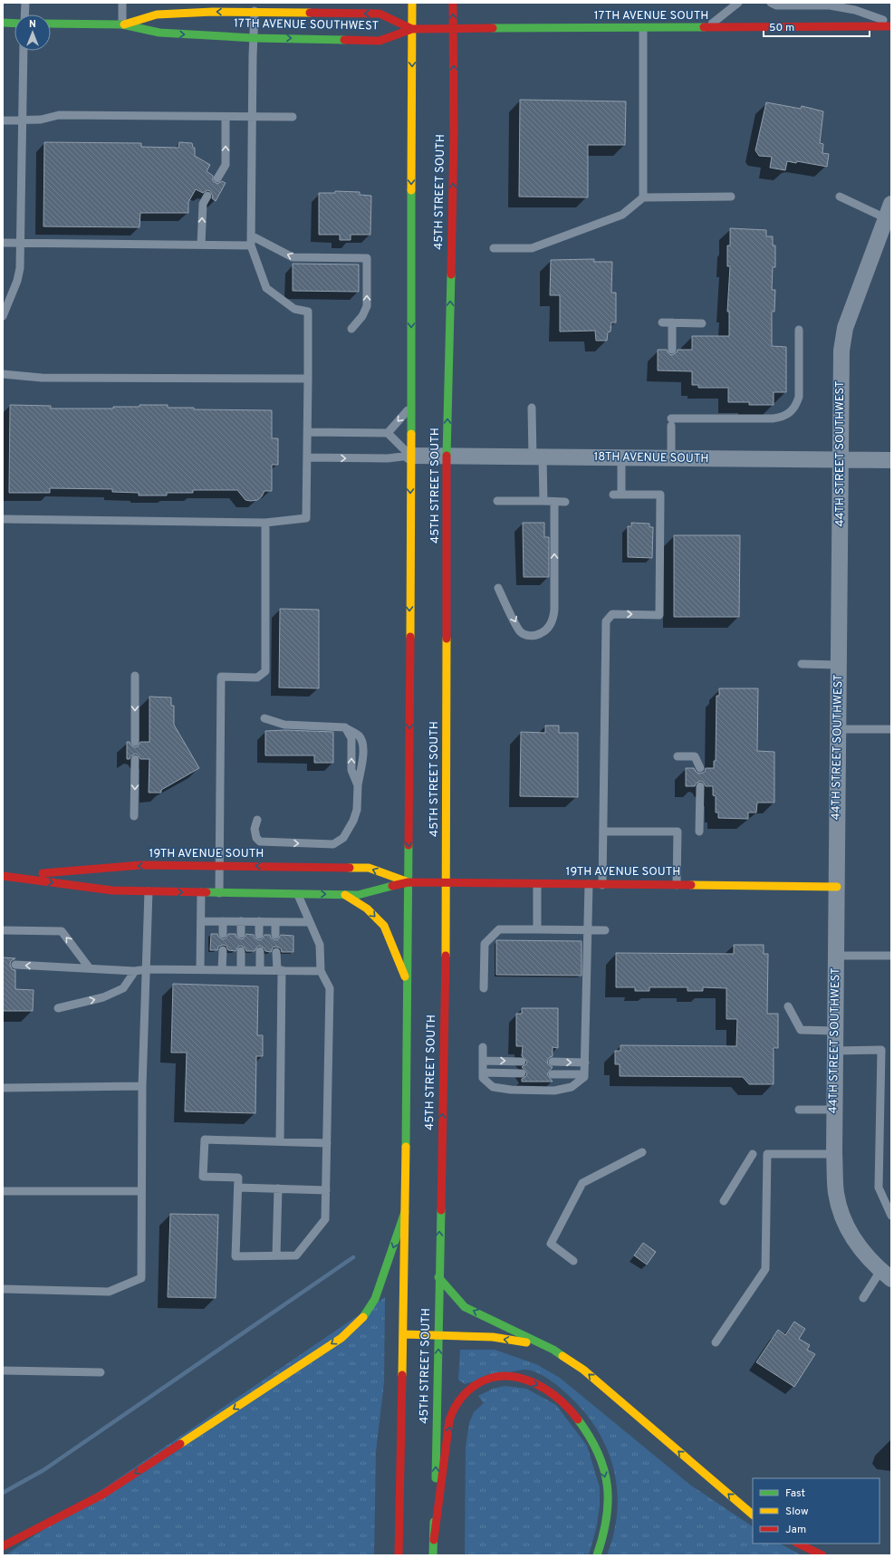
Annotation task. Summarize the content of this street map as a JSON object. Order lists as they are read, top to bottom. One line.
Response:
{"streets":{"main road":["17TH AVENUE SOUTH","17TH AVENUE SOUTHWEST","45TH STREET SOUTH","19TH AVENUE SOUTH"],"street":["44TH STREET SOUTHWEST","18TH AVENUE SOUTH"]},"crossings":[["17TH AVENUE SOUTH","17TH AVENUE SOUTHWEST"],["17TH AVENUE SOUTH","45TH STREET SOUTH"],["17TH AVENUE SOUTHWEST","45TH STREET SOUTH"],["45TH STREET SOUTH","18TH AVENUE SOUTH"],["45TH STREET SOUTH","19TH AVENUE SOUTH"],["44TH STREET SOUTHWEST","18TH AVENUE SOUTH"],["44TH STREET SOUTHWEST","19TH AVENUE SOUTH"]],"legend":["Fast","Slow","Jam"],"scale_bar":"50 m","north":"top"}
